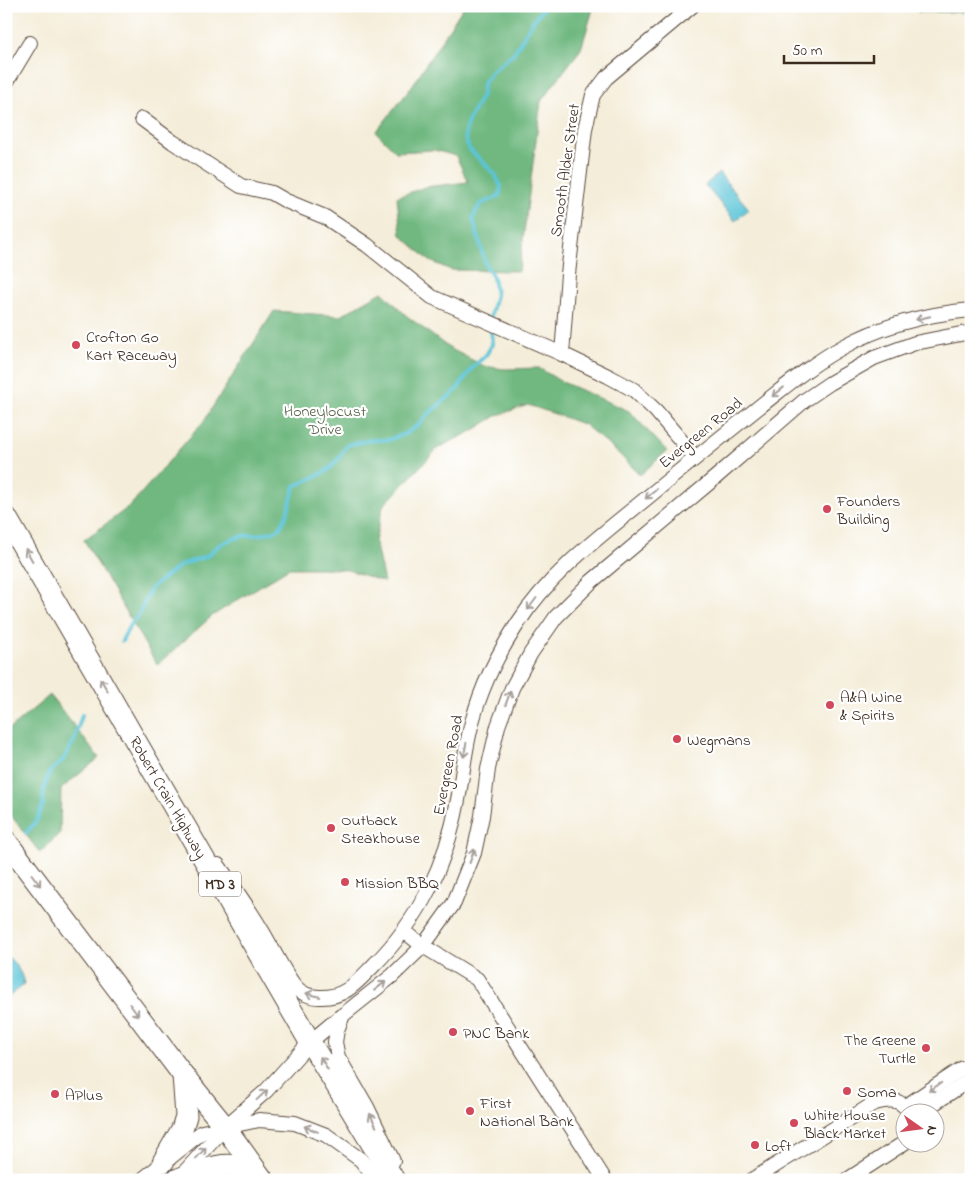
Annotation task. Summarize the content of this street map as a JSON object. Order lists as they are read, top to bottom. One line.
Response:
{"streets":{"highway":["Robert Crain Highway","MD 3"],"street":["Smooth Alder Street","Evergreen Road"]},"crossings":[["Evergreen Road","Robert Crain Highway"]],"one_way":["Robert Crain Highway"],"parks":["Honeylocust Drive"],"places":["Crofton Go Kart Raceway","Founders Building","A&A Wine & Spirits","Wegmans","Outback Steakhouse","Mission BBQ","PNC Bank","The Greene Turtle","Soma","APlus","First National Bank","White House Black Market","Loft"],"scale_bar":"50 m","north":"right"}
